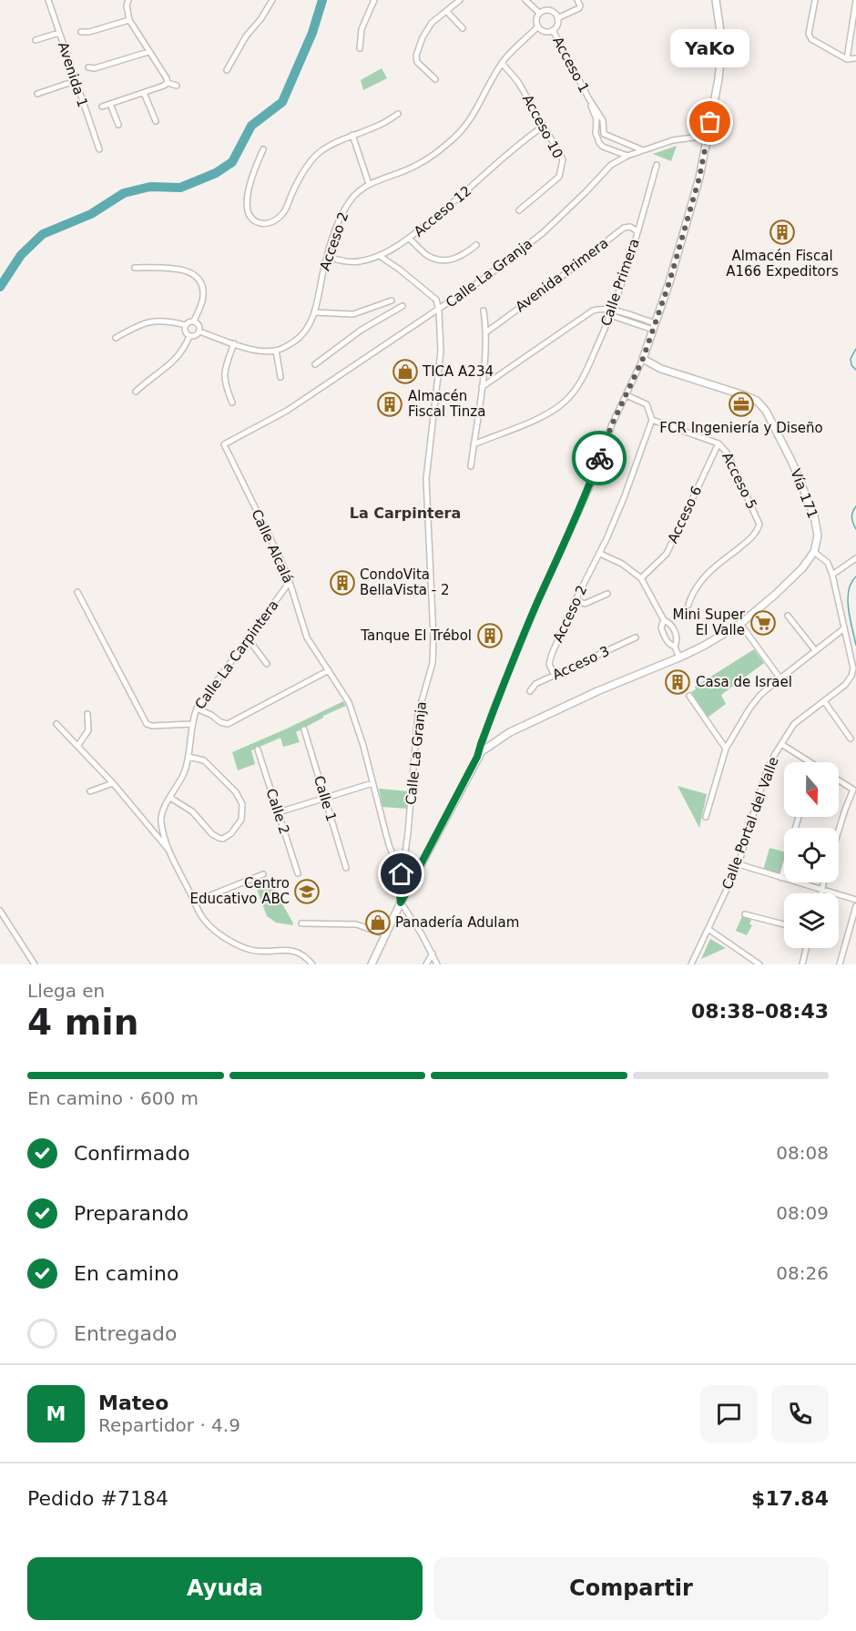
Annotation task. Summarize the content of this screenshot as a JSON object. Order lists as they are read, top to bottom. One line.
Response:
{"streets":{"main road":["Vía 171"],"street":["Acceso 1","Avenida 1","Acceso 10","Acceso 12","Acceso 2","Calle La Granja","Avenida Primera","Calle Primera","Acceso 5","Acceso 6","Calle Alcalá","Calle La Carpintera","Acceso 3","Calle 1","Calle 2","Calle Portal del Valle"]},"crossings":[["Acceso 1","Acceso 2"],["Acceso 1","Calle La Granja"],["Acceso 10","Acceso 12"],["Acceso 10","Acceso 2"],["Acceso 12","Acceso 2"],["Acceso 2","Acceso 3"],["Calle La Granja","Calle Alcalá"],["Avenida Primera","Calle Primera"],["Acceso 5","Acceso 6"],["Vía 171","Calle Portal del Valle"],["Calle Alcalá","Calle La Carpintera"]],"districts":["La Carpintera"],"places":{"other":["YaKo"],"building":["Almacén Fiscal A166 Expeditors","Almacén Fiscal Tinza","CondoVita BellaVista - 2","Tanque El Trébol","Casa de Israel"],"shop":["TICA A234","Panadería Adulam"],"office":["FCR Ingeniería y Diseño"],"supermarket":["Mini Super El Valle"],"school or university":["Centro Educativo ABC"]},"north":"bottom","page":{"bubble":"YaKo","heading":["4 min","Llega en","08:38–08:43"],"panel":["Mateo","Repartidor · 4.9","Pedido #7184","$17.84"],"bar":"En camino · 600 m","list":[["Confirmado","08:08"],["Preparando","08:09"],["En camino","08:26"],"Entregado"],"round":"M","buttons":["Ayuda","Compartir"]}}
